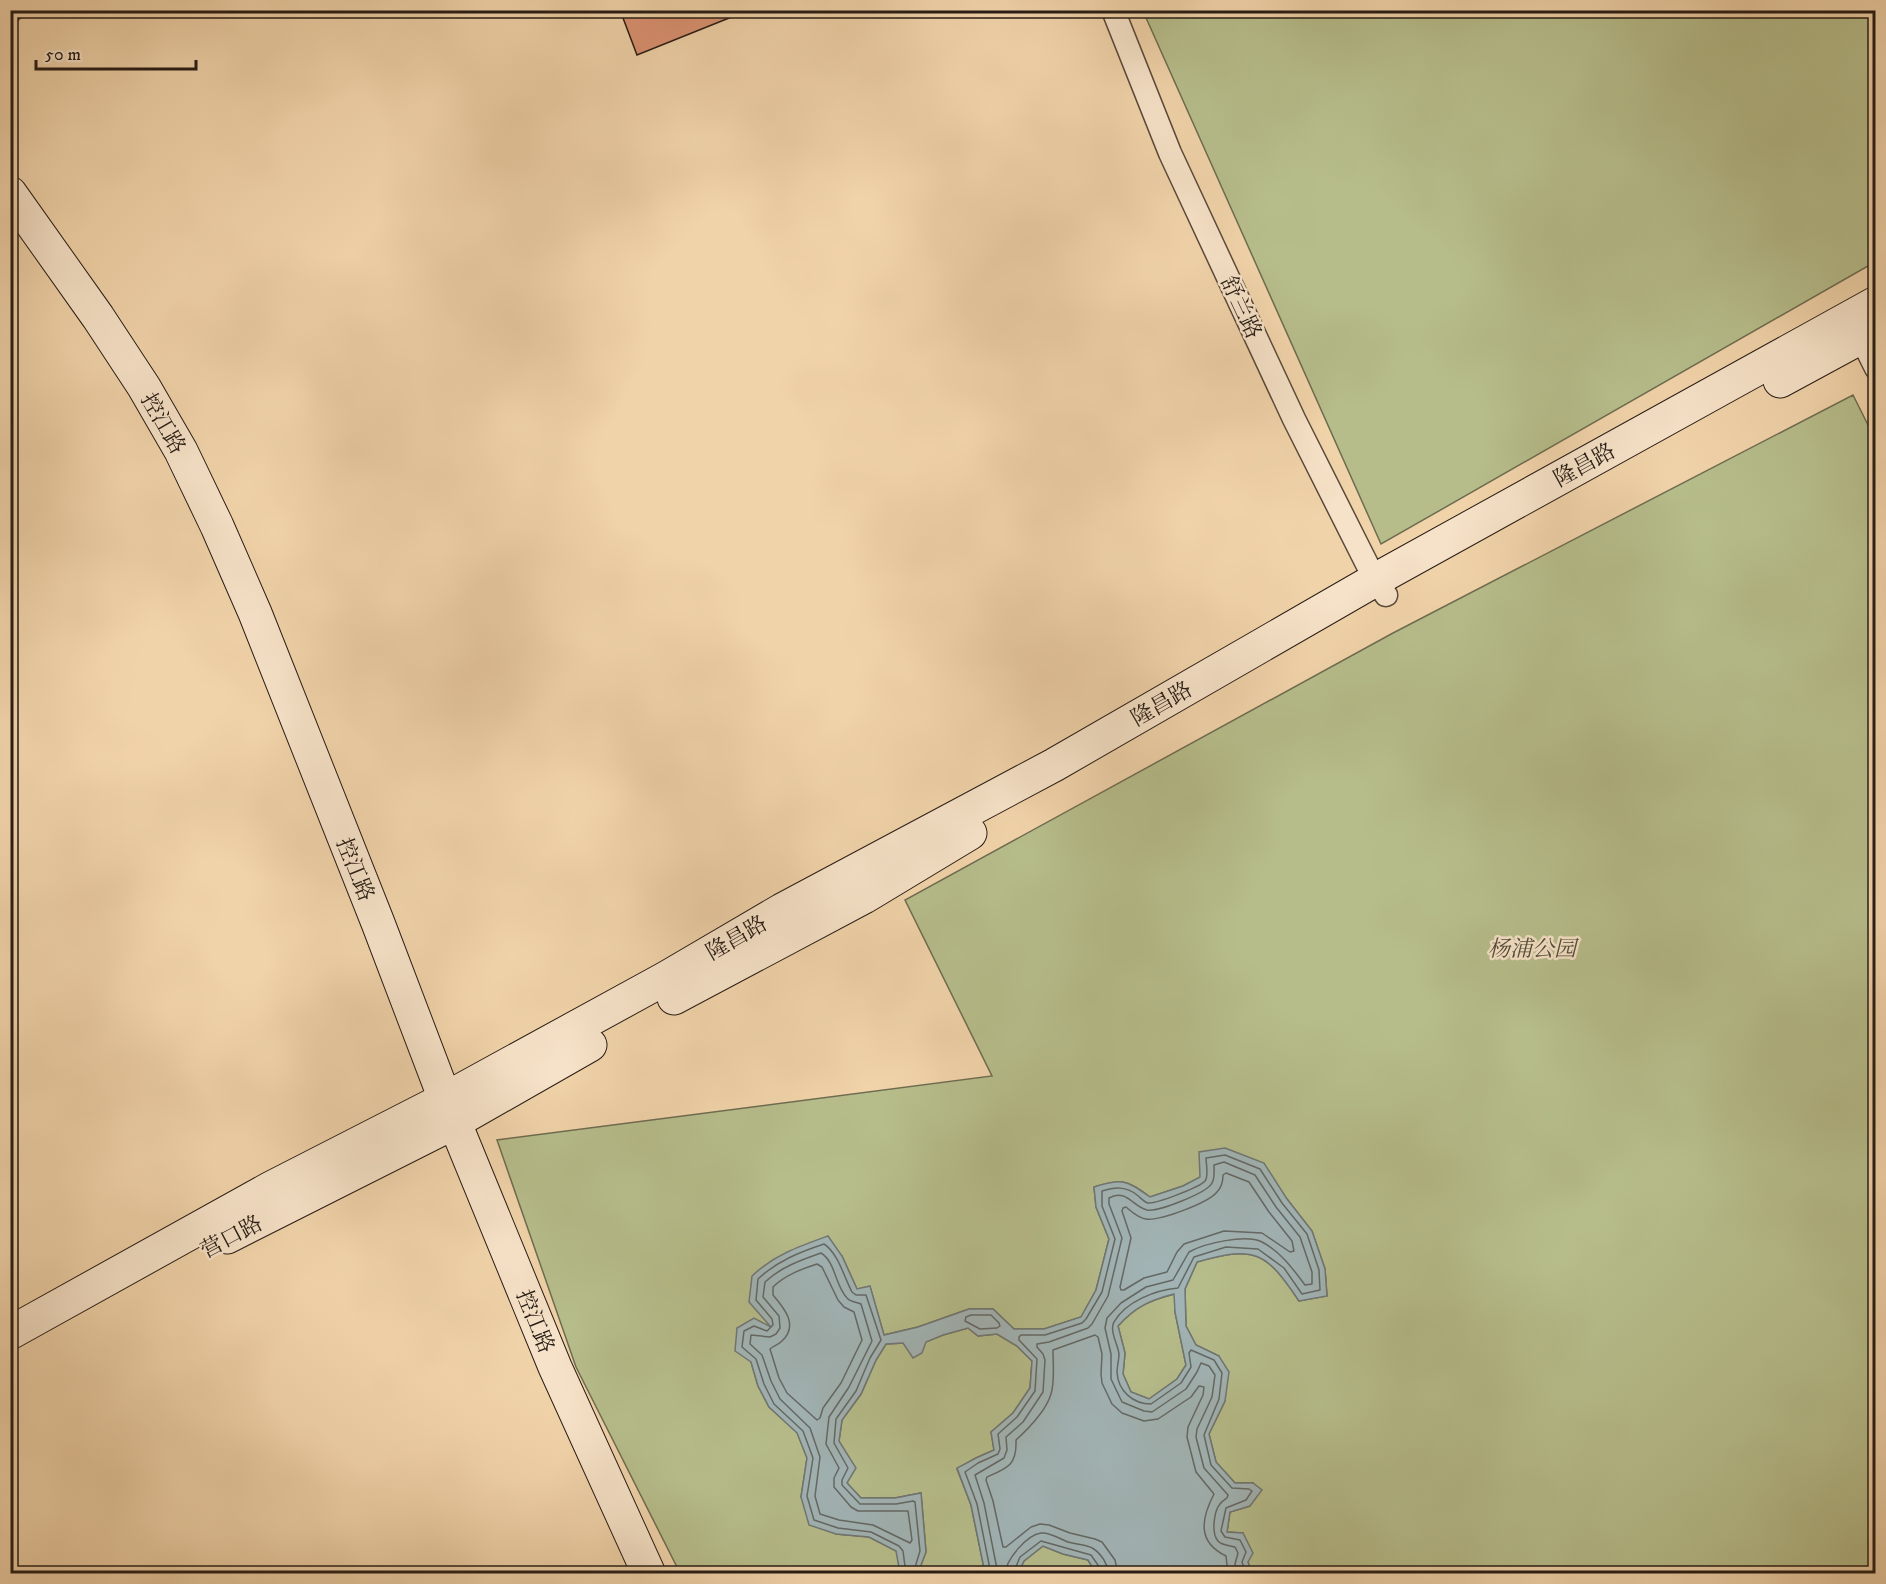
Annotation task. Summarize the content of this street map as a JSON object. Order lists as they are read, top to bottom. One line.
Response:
{"streets":{"main road":["控江路","隆昌路","营口路"],"street":["舒兰路"]},"crossings":[["舒兰路","隆昌路"],["控江路","隆昌路"],["控江路","营口路"],["隆昌路","营口路"]],"parks":["杨浦公园"],"scale_bar":"50 m"}
